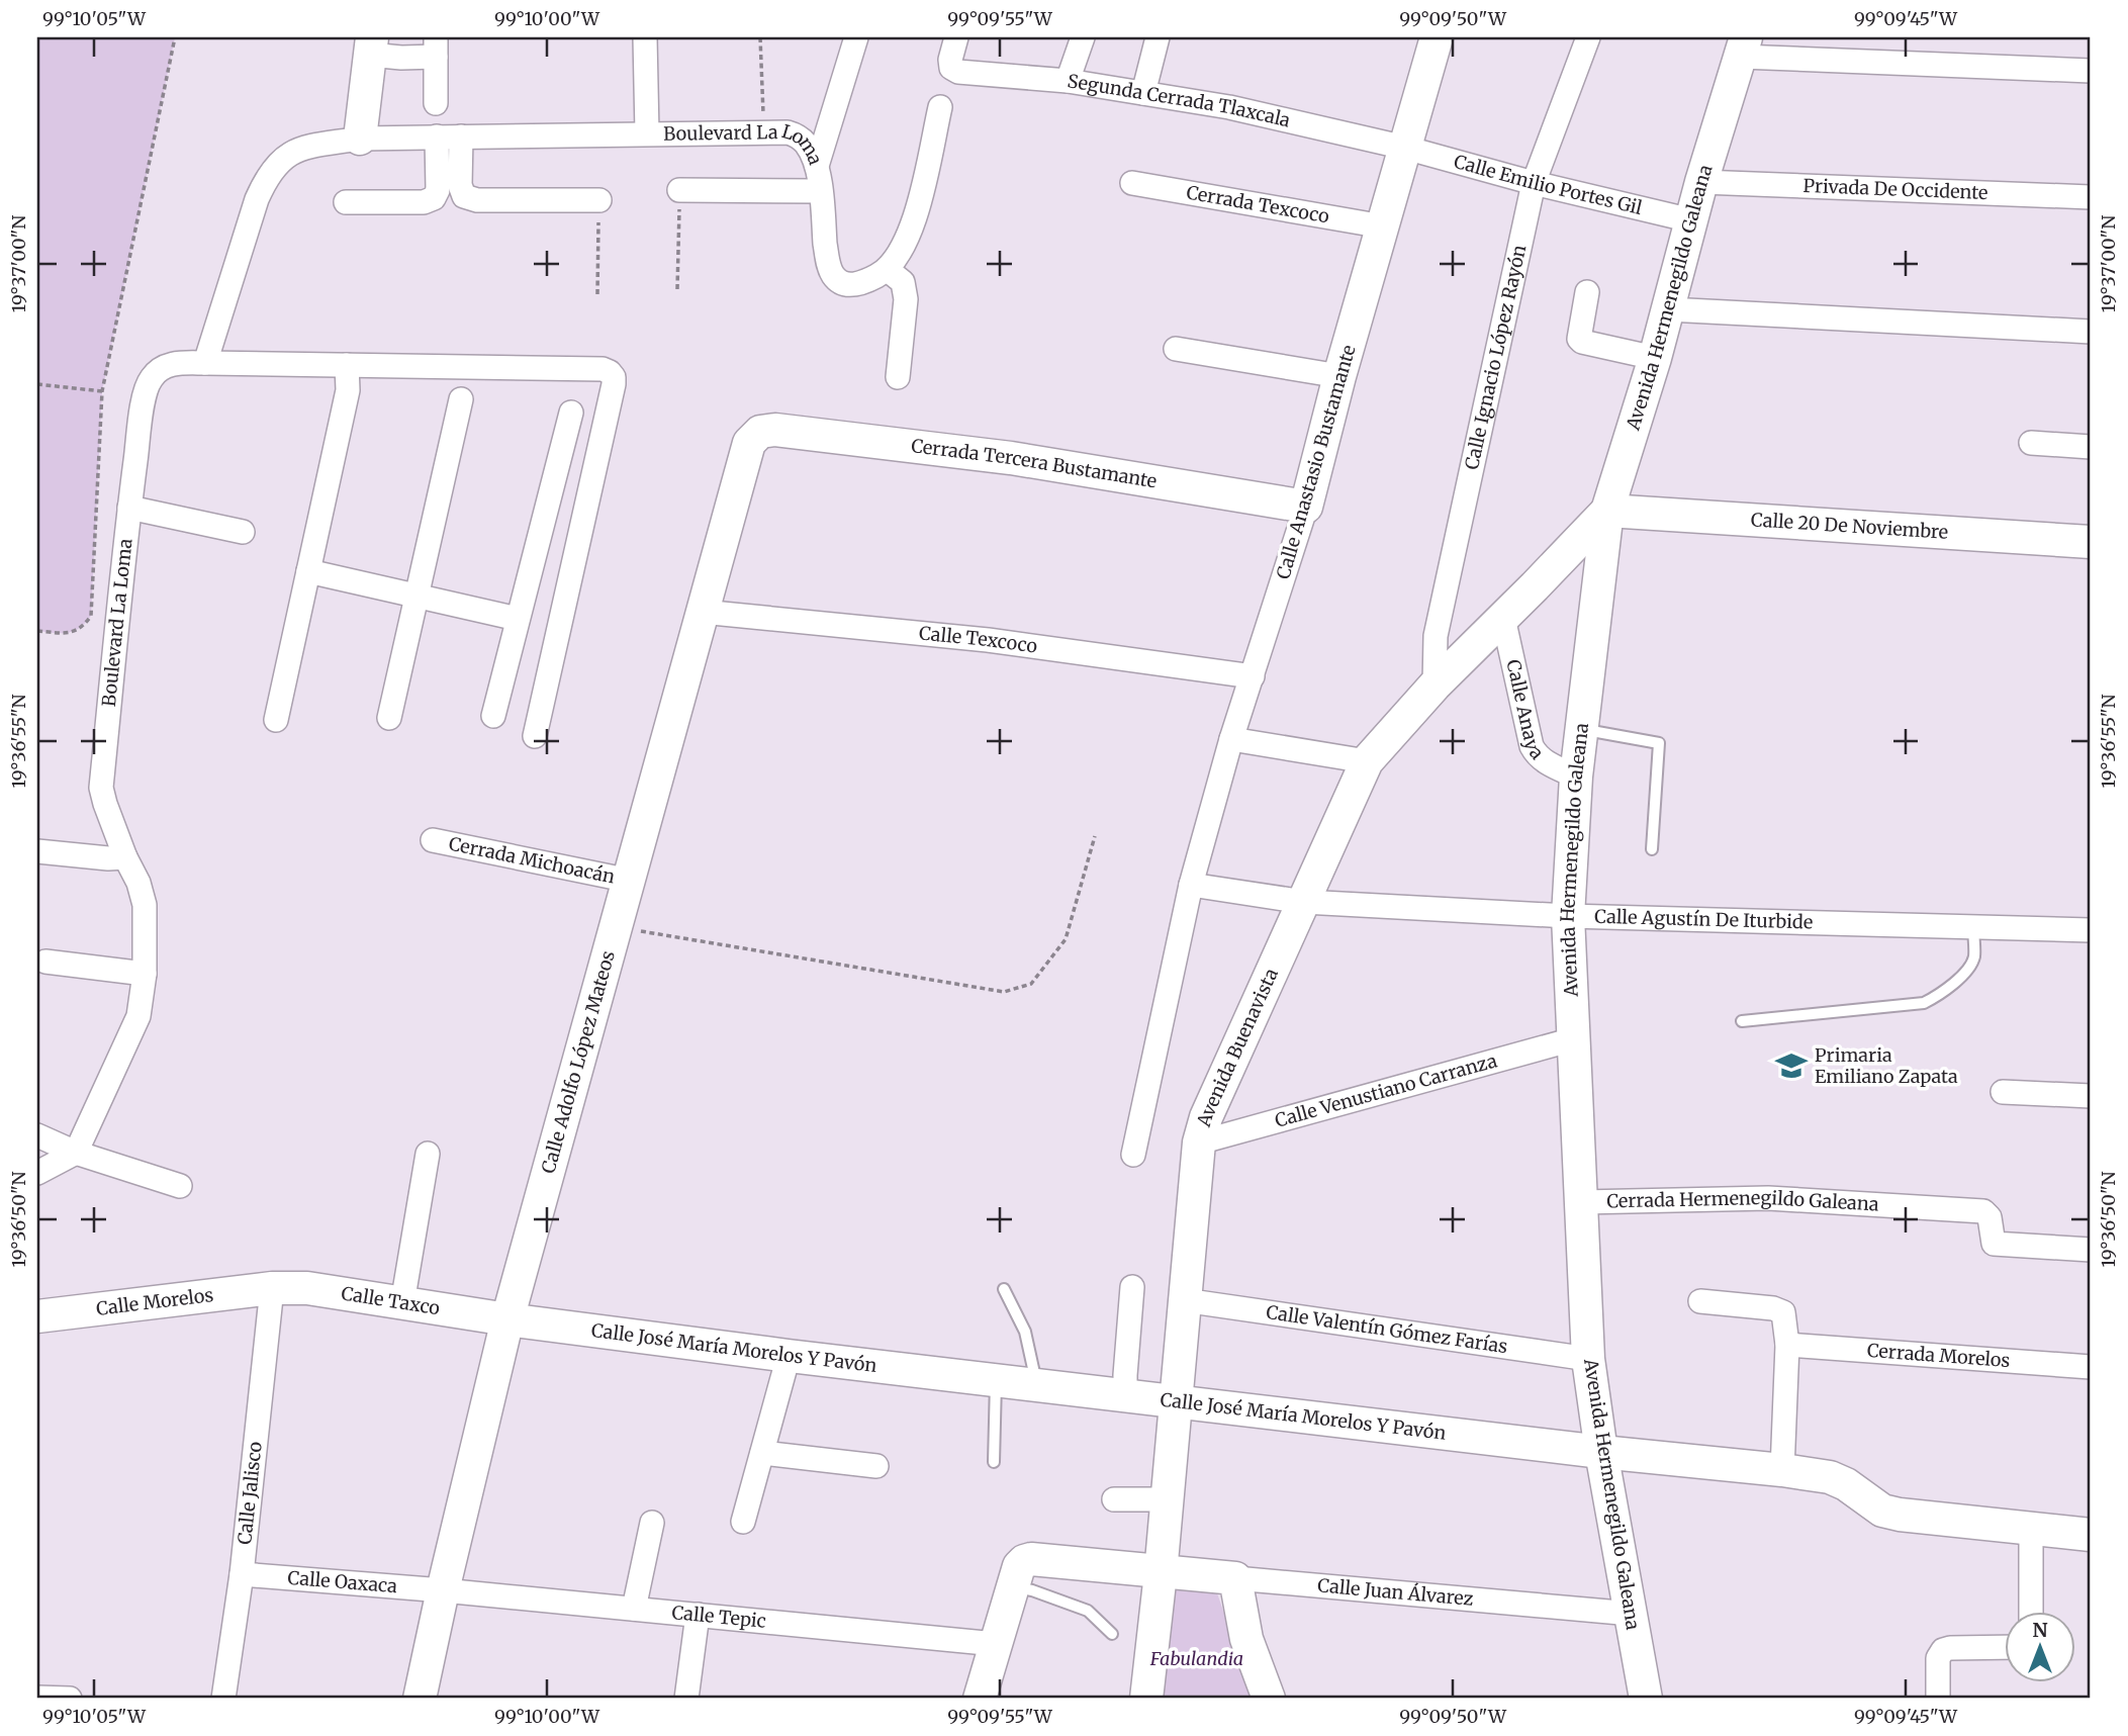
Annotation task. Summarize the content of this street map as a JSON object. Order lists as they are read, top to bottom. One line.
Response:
{"streets":{"main road":["Avenida Hermenegildo Galeana","Calle Anastasio Bustamante","Cerrada Tercera Bustamante","Calle 20 De Noviembre","Avenida Buenavista","Calle Adolfo López Mateos","Calle Taxco","Calle Morelos","Calle José María Morelos Y Pavón","Calle Juan Álvarez"],"street":["Segunda Cerrada Tlaxcala","Boulevard La Loma","Calle Emilio Portes Gil","Privada De Occidente","Cerrada Texcoco","Calle Ignacio López Rayón","Calle Texcoco","Calle Anaya","Cerrada Michoacán","Calle Agustín De Iturbide","Calle Venustiano Carranza","Cerrada Hermenegildo Galeana","Calle Valentín Gómez Farías","Cerrada Morelos","Calle Jalisco","Calle Oaxaca","Calle Tepic"]},"crossings":[["Segunda Cerrada Tlaxcala","Calle Emilio Portes Gil"],["Segunda Cerrada Tlaxcala","Calle Anastasio Bustamante"],["Calle Emilio Portes Gil","Avenida Hermenegildo Galeana"],["Calle Emilio Portes Gil","Calle Ignacio López Rayón"],["Calle Emilio Portes Gil","Calle Anastasio Bustamante"],["Privada De Occidente","Avenida Hermenegildo Galeana"],["Cerrada Texcoco","Calle Anastasio Bustamante"],["Avenida Hermenegildo Galeana","Calle 20 De Noviembre"],["Avenida Hermenegildo Galeana","Calle Anaya"],["Avenida Hermenegildo Galeana","Calle Agustín De Iturbide"],["Avenida Hermenegildo Galeana","Avenida Buenavista"],["Avenida Hermenegildo Galeana","Calle Venustiano Carranza"],["Avenida Hermenegildo Galeana","Cerrada Hermenegildo Galeana"],["Avenida Hermenegildo Galeana","Calle Valentín Gómez Farías"],["Avenida Hermenegildo Galeana","Calle José María Morelos Y Pavón"],["Avenida Hermenegildo Galeana","Calle Juan Álvarez"],["Calle Ignacio López Rayón","Avenida Buenavista"],["Calle Anastasio Bustamante","Cerrada Tercera Bustamante"],["Calle Anastasio Bustamante","Calle Texcoco"],["Calle Anastasio Bustamante","Calle Agustín De Iturbide"],["Cerrada Tercera Bustamante","Calle Adolfo López Mateos"],["Calle 20 De Noviembre","Avenida Buenavista"],["Calle Texcoco","Calle Adolfo López Mateos"],["Calle Anaya","Avenida Buenavista"],["Cerrada Michoacán","Calle Adolfo López Mateos"],["Calle Agustín De Iturbide","Avenida Buenavista"],["Avenida Buenavista","Calle Venustiano Carranza"],["Avenida Buenavista","Calle Valentín Gómez Farías"],["Avenida Buenavista","Calle José María Morelos Y Pavón"],["Avenida Buenavista","Calle Juan Álvarez"],["Calle Adolfo López Mateos","Calle Taxco"],["Calle Adolfo López Mateos","Calle José María Morelos Y Pavón"],["Calle Adolfo López Mateos","Calle Oaxaca"],["Calle Adolfo López Mateos","Calle Tepic"],["Calle Taxco","Calle Morelos"],["Calle Taxco","Calle José María Morelos Y Pavón"],["Calle Taxco","Calle Jalisco"],["Calle Morelos","Calle Jalisco"],["Calle Jalisco","Calle Oaxaca"],["Calle Oaxaca","Calle Tepic"]],"parks":["Fabulandia"],"places":{"school or university":["Primaria Emiliano Zapata"]},"north":"top","coordinates":["99°10'05\"W","99°10'00\"W","99°09'55\"W","99°09'50\"W","99°09'45\"W","19°37'00\"N","19°36'55\"N","19°36'50\"N"]}
